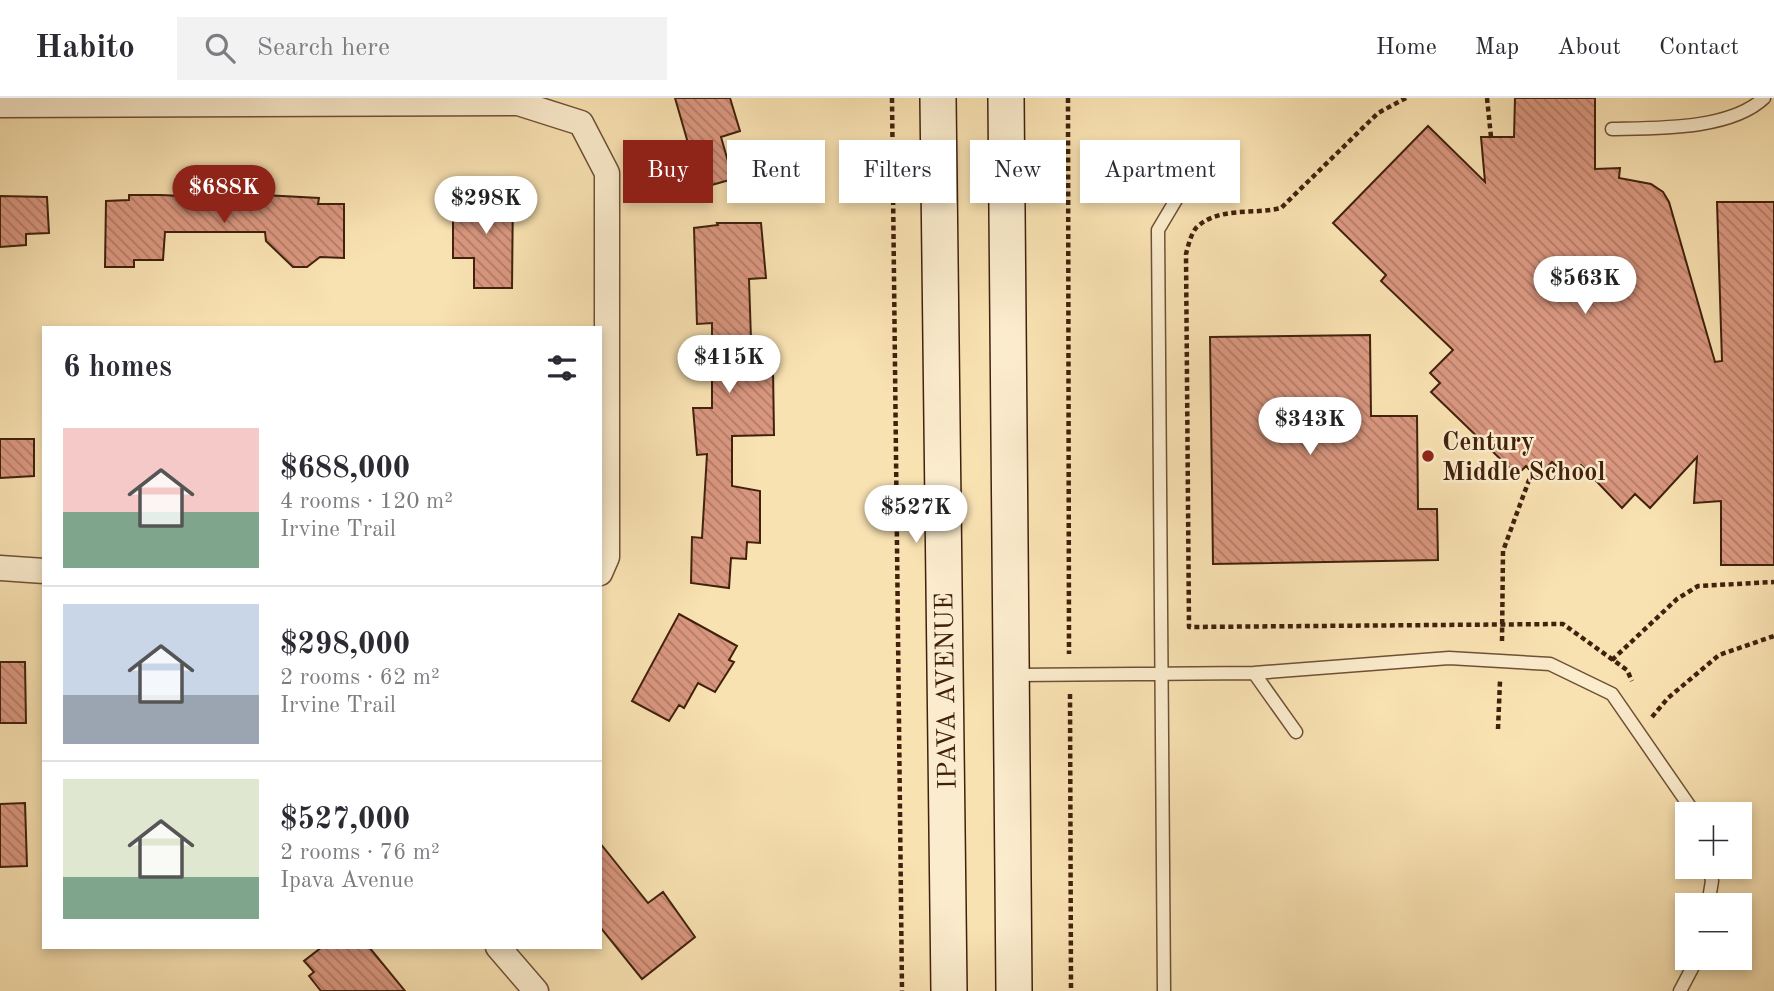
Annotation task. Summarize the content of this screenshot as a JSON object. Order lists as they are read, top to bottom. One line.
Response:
{"streets":{"street":["IPAVA AVENUE"]},"places":["Century Middle School"],"page":{"header":"Habito","search":"Search here","nav":["Home","Map","About","Contact"],"chip":["Buy","Rent","Filters","New","Apartment"],"price":["$688K","$298K","$563K","$415K","$343K","$527K"],"heading":"6 homes","list":[{"name":"$688,000","note":"4 rooms · 120 m² · Irvine Trail"},{"name":"$298,000","note":"2 rooms · 62 m² · Irvine Trail"},{"name":"$527,000","note":"2 rooms · 76 m² · Ipava Avenue"}],"map_buttons":["+","−"]}}
